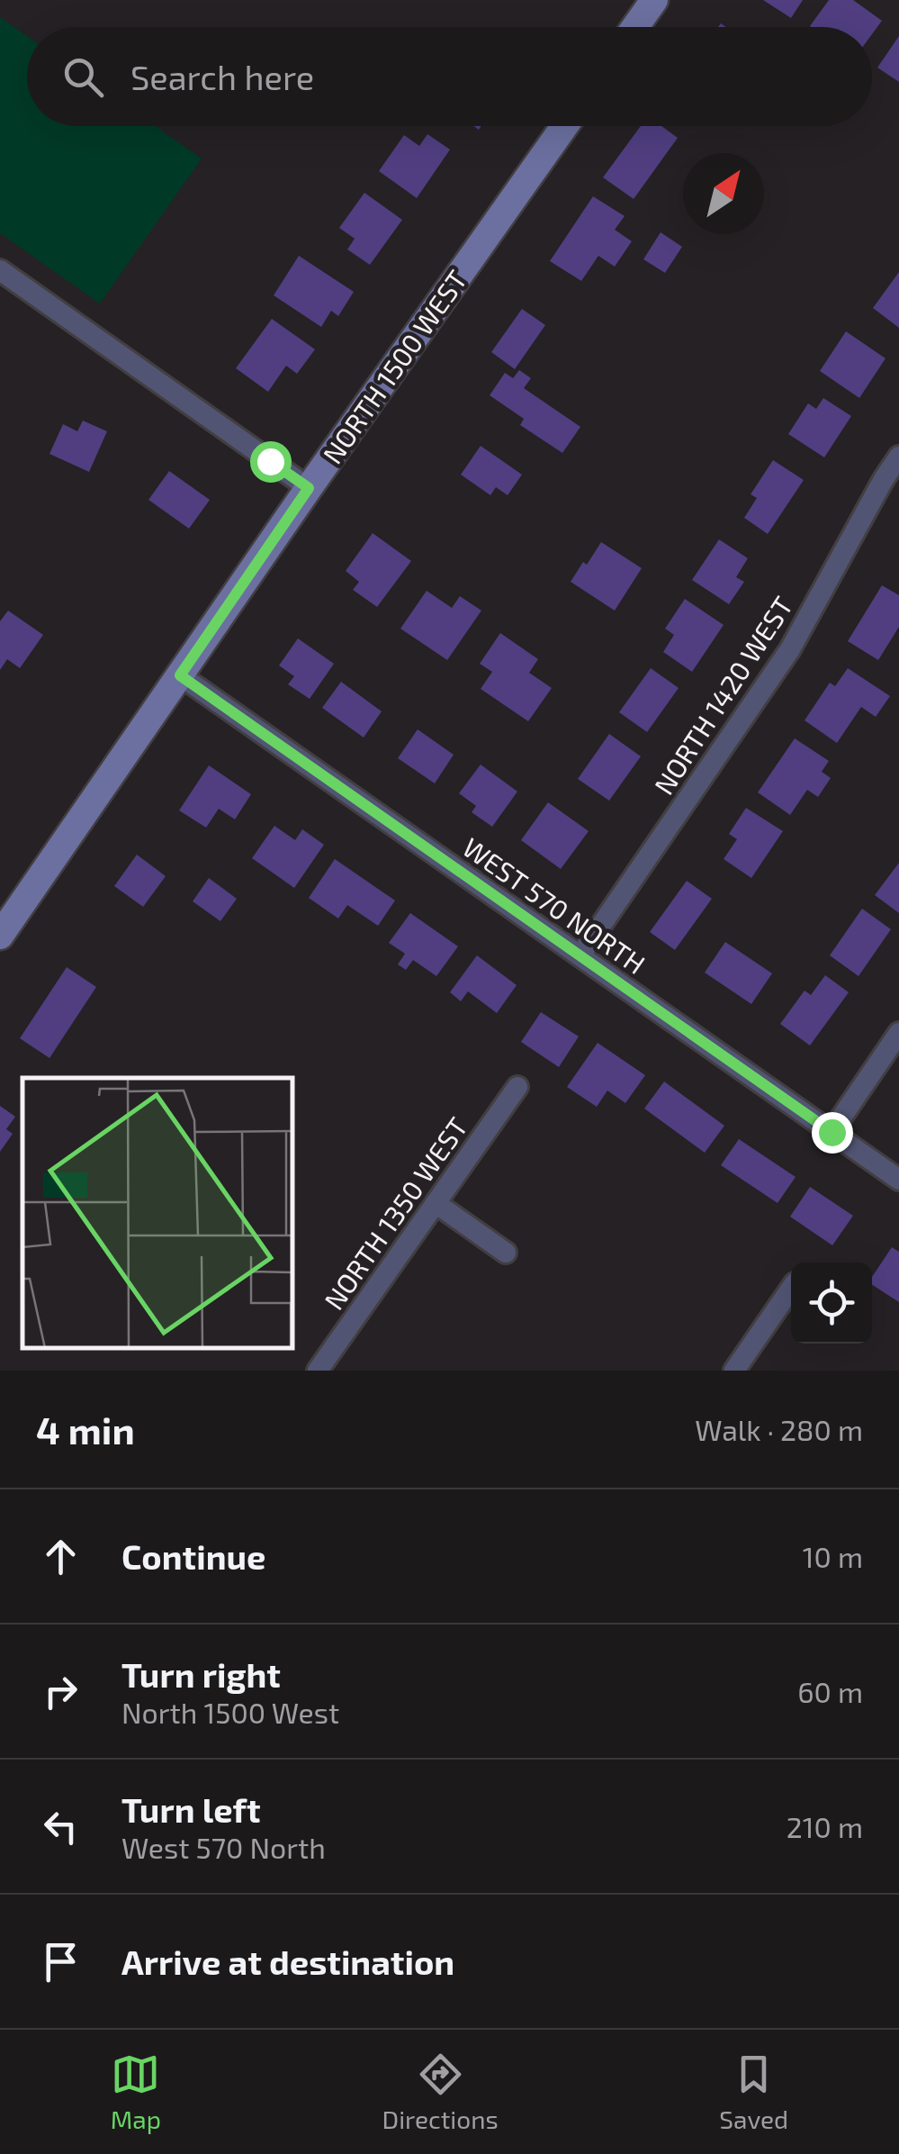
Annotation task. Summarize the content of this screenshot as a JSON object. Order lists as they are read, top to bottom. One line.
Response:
{"streets":{"street":["NORTH 1500 WEST","NORTH 1420 WEST","WEST 570 NORTH","NORTH 1350 WEST"]},"crossings":[["NORTH 1500 WEST","WEST 570 NORTH"],["NORTH 1420 WEST","WEST 570 NORTH"]],"north":"top right","page":{"search":"Search here","heading":["4 min","Walk · 280 m"],"list":[["Continue","10 m"],["Turn right","North 1500 West","60 m"],["Turn left","West 570 North","210 m"],"Arrive at destination"],"nav":["Map","Directions","Saved"]}}
